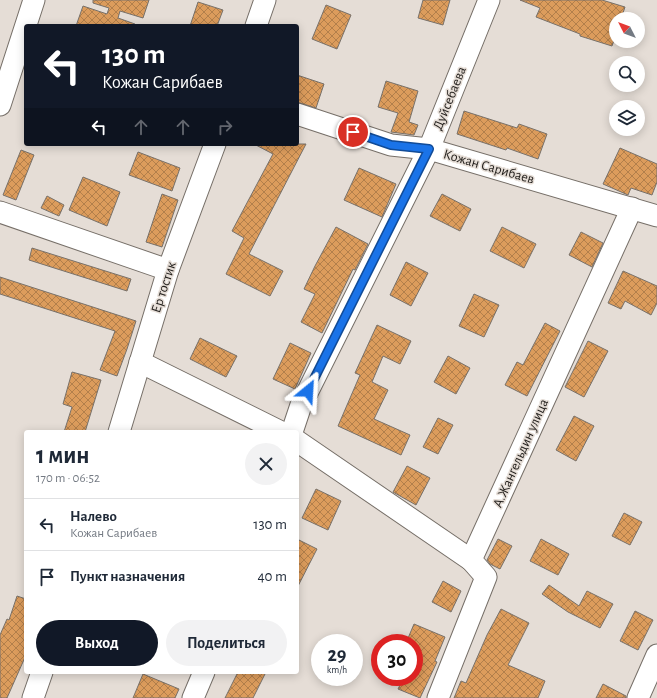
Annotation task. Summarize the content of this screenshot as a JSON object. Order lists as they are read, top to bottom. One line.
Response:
{"streets":{"street":["Дуйсебаева","Кожан Сарибаев","Ер тостик","А.Жангельдин улица"]},"crossings":[["Дуйсебаева","Кожан Сарибаев"],["Кожан Сарибаев","А.Жангельдин улица"]],"north":"top left","page":{"turn":["130 m","Кожан Сарибаев"],"heading":["1 мин","170 m · 06:52"],"list":[{"name":"Налево","note":"Кожан Сарибаев","value":"130 m"},{"name":"Пункт назначения","value":"40 m"}],"buttons":["Выход","Поделиться"],"speed":"29 km/h","limit":"30"}}
